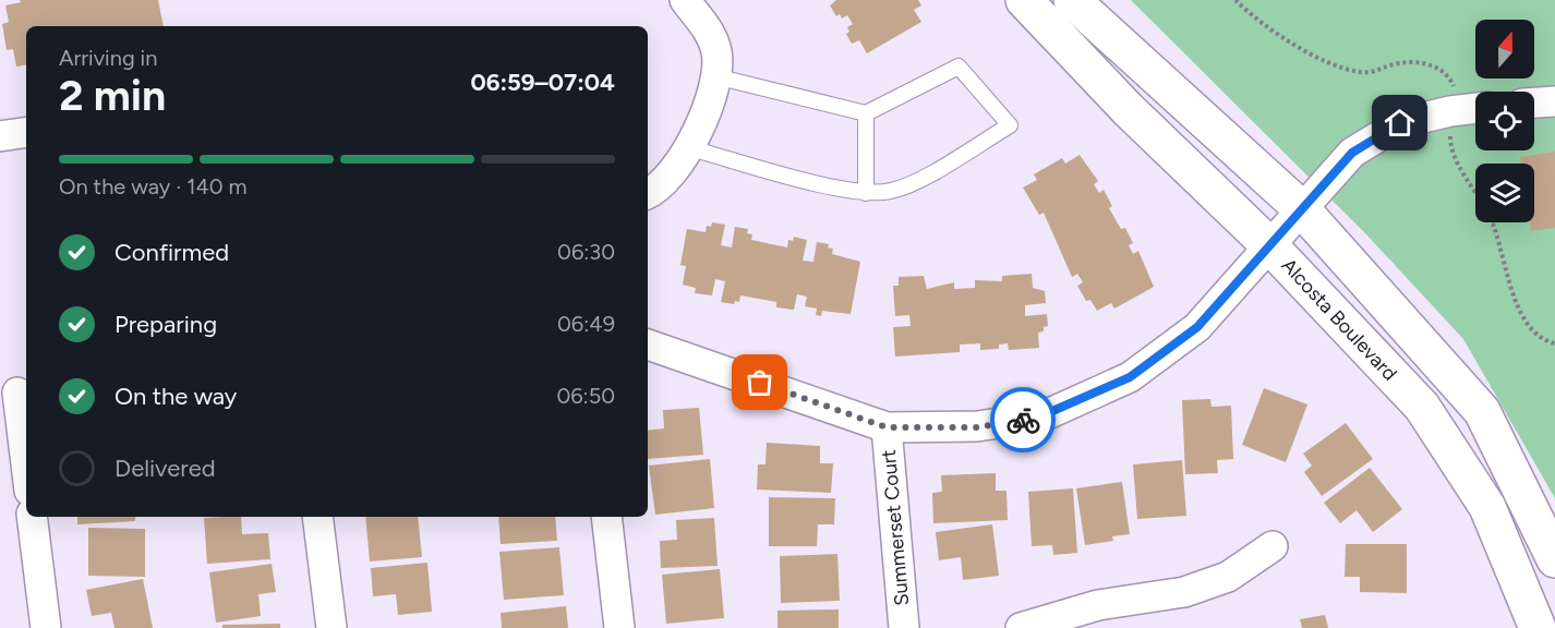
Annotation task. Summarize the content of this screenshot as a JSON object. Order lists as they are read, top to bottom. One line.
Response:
{"streets":{"main road":["Alcosta Boulevard"],"street":["Summerset Court"]},"north":"top","page":{"heading":["2 min","Arriving in","06:59–07:04"],"bar":"On the way · 140 m","list":[["Confirmed","06:30"],["Preparing","06:49"],["On the way","06:50"],"Delivered"]}}
